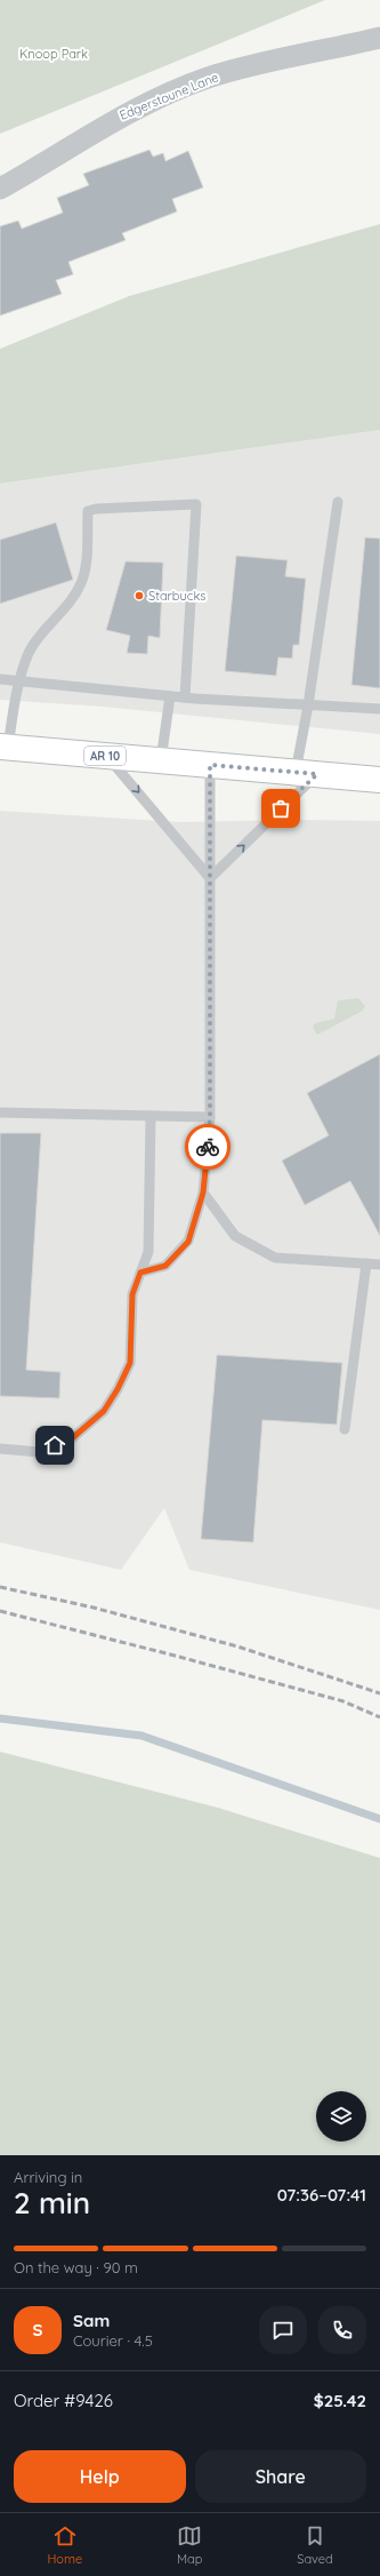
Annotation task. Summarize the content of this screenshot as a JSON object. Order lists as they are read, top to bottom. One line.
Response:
{"streets":{"main road":["AR 10"],"street":["Edgerstoune Lane"]},"parks":["Knoop Park"],"places":["Starbucks"],"page":{"heading":["2 min","Arriving in","07:36–07:41"],"panel":["Sam","Courier · 4.5","Order #9426","$25.42"],"bar":"On the way · 90 m","round":"S","buttons":["Help","Share"],"tabs":["Home","Map","Saved"]}}
